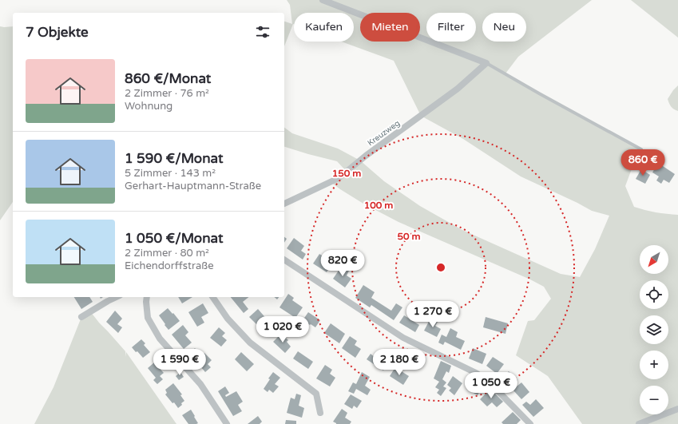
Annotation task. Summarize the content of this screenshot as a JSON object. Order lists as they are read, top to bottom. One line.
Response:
{"streets":{"street":["Kreuzweg"]},"north":"bottom left","page":{"chip":["Kaufen","Mieten","Filter","Neu"],"heading":"7 Objekte","list":[{"name":"860 €/Monat","note":"2 Zimmer · 76 m² · Wohnung"},{"name":"1 590 €/Monat","note":"5 Zimmer · 143 m² · Gerhart-Hauptmann-Straße"},{"name":"1 050 €/Monat","note":"2 Zimmer · 80 m² · Eichendorffstraße"}],"price":["860 €","820 €","1 270 €","1 020 €","1 590 €","2 180 €","1 050 €"],"map_buttons":["+","−"]},"rings":["150 m","100 m","50 m"]}
